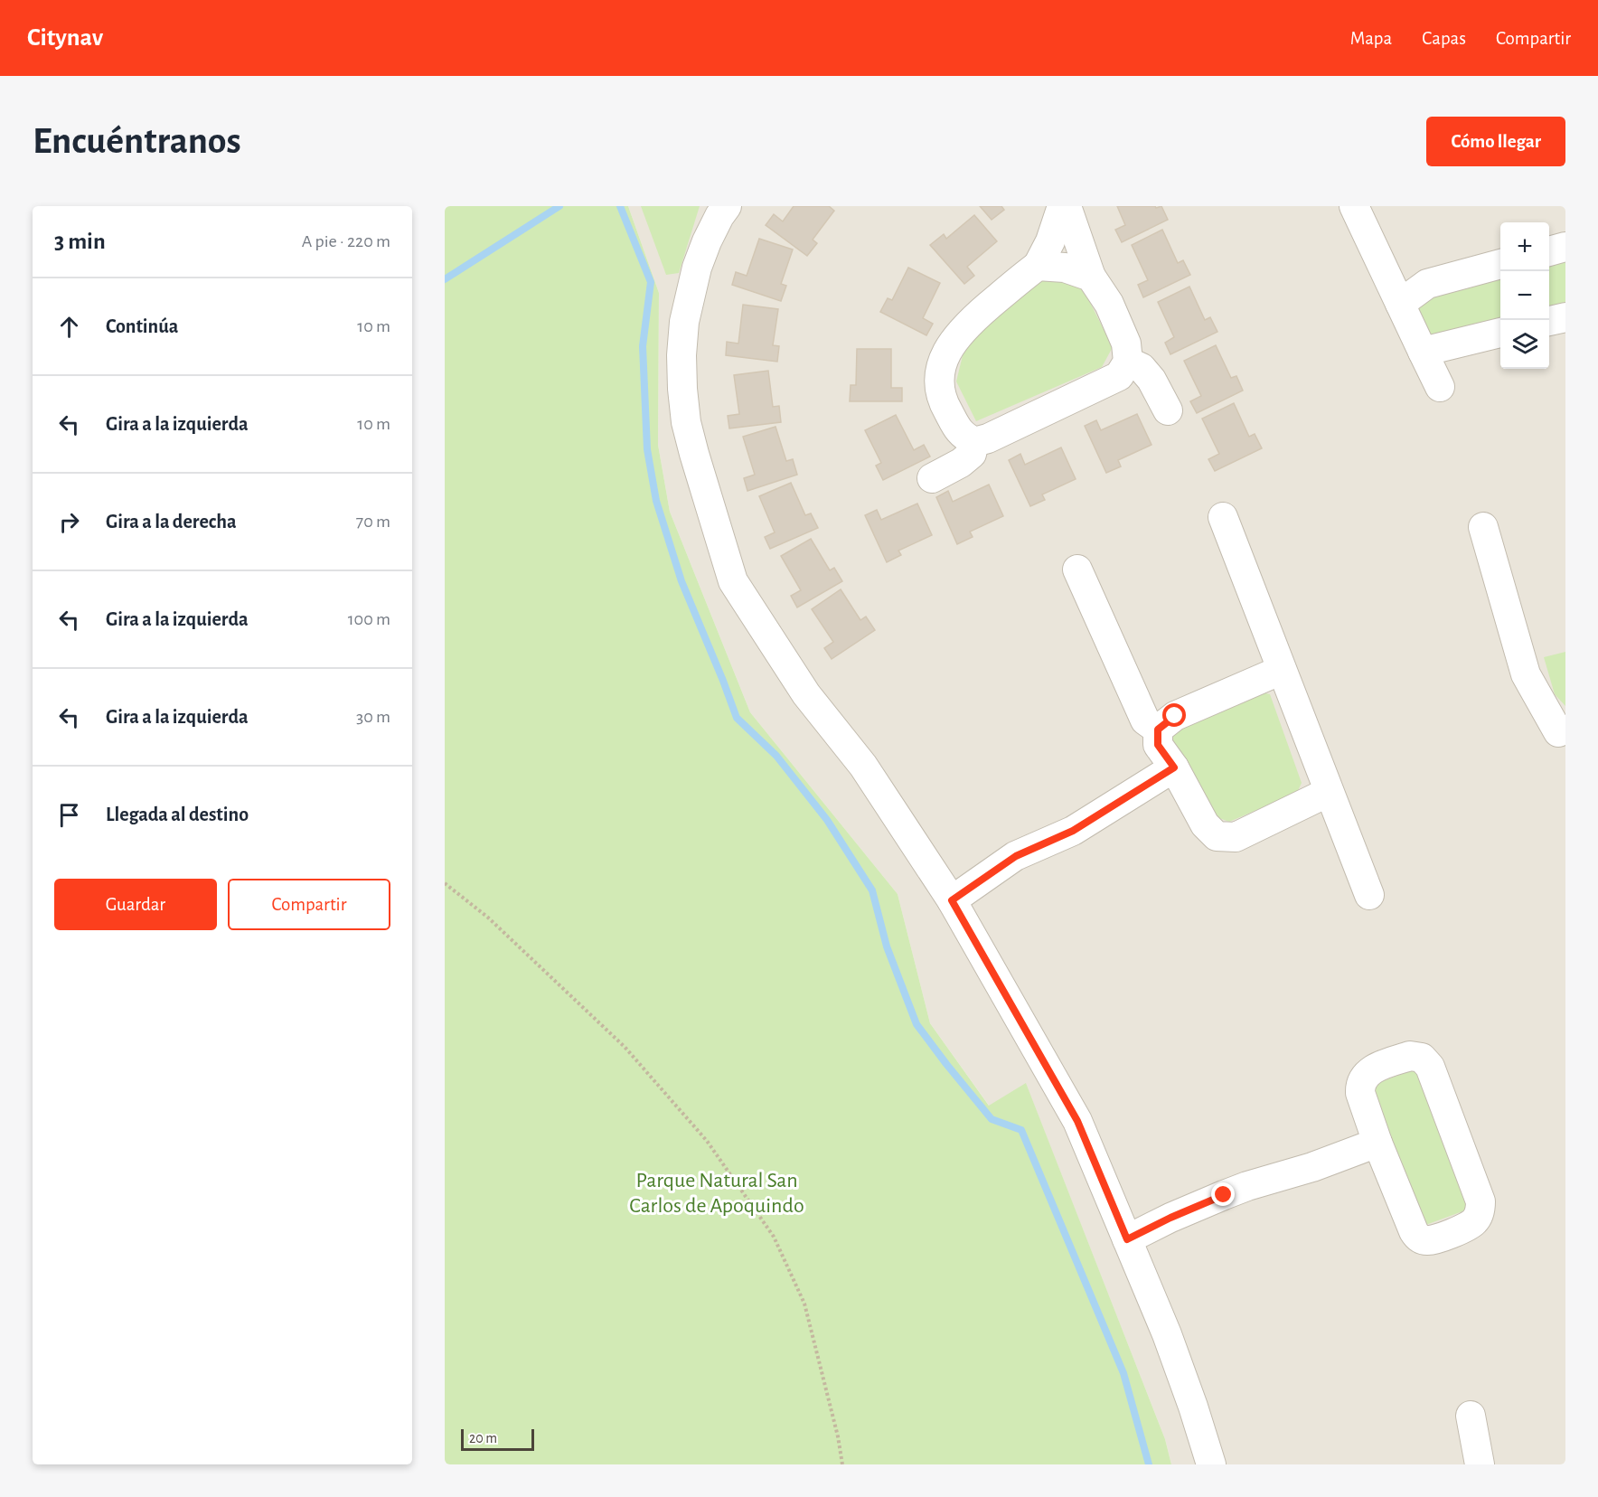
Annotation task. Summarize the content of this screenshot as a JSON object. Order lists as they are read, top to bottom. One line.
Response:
{"parks":["Parque Natural San Carlos de Apoquindo"],"scale_bar":"20 m","page":{"header":"Citynav","nav":["Mapa","Capas","Compartir"],"buttons":["Cómo llegar",["Guardar","Compartir"]],"title":"Encuéntranos","heading":["3 min","A pie · 220 m"],"map_buttons":["+","−"],"list":[["Continúa","10 m"],["Gira a la izquierda","10 m"],["Gira a la derecha","70 m"],["Gira a la izquierda","100 m"],["Gira a la izquierda","30 m"],"Llegada al destino"],"scale":"20 m"}}
